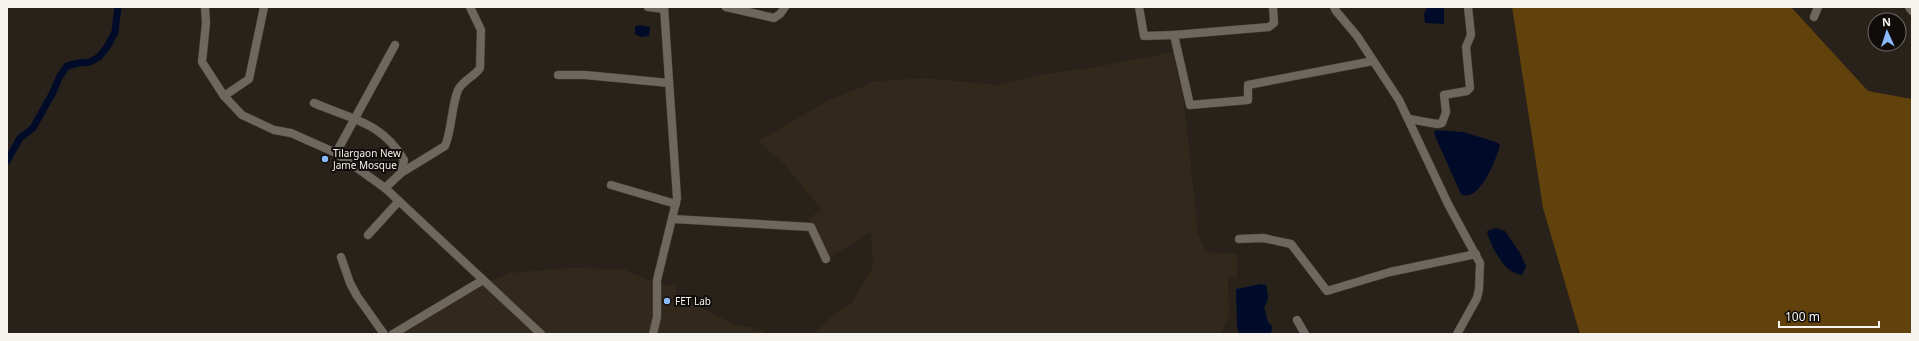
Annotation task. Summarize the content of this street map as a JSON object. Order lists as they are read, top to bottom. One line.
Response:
{"places":["Tilargaon New Jame Mosque","FET Lab"],"scale_bar":"100 m","north":"top"}
